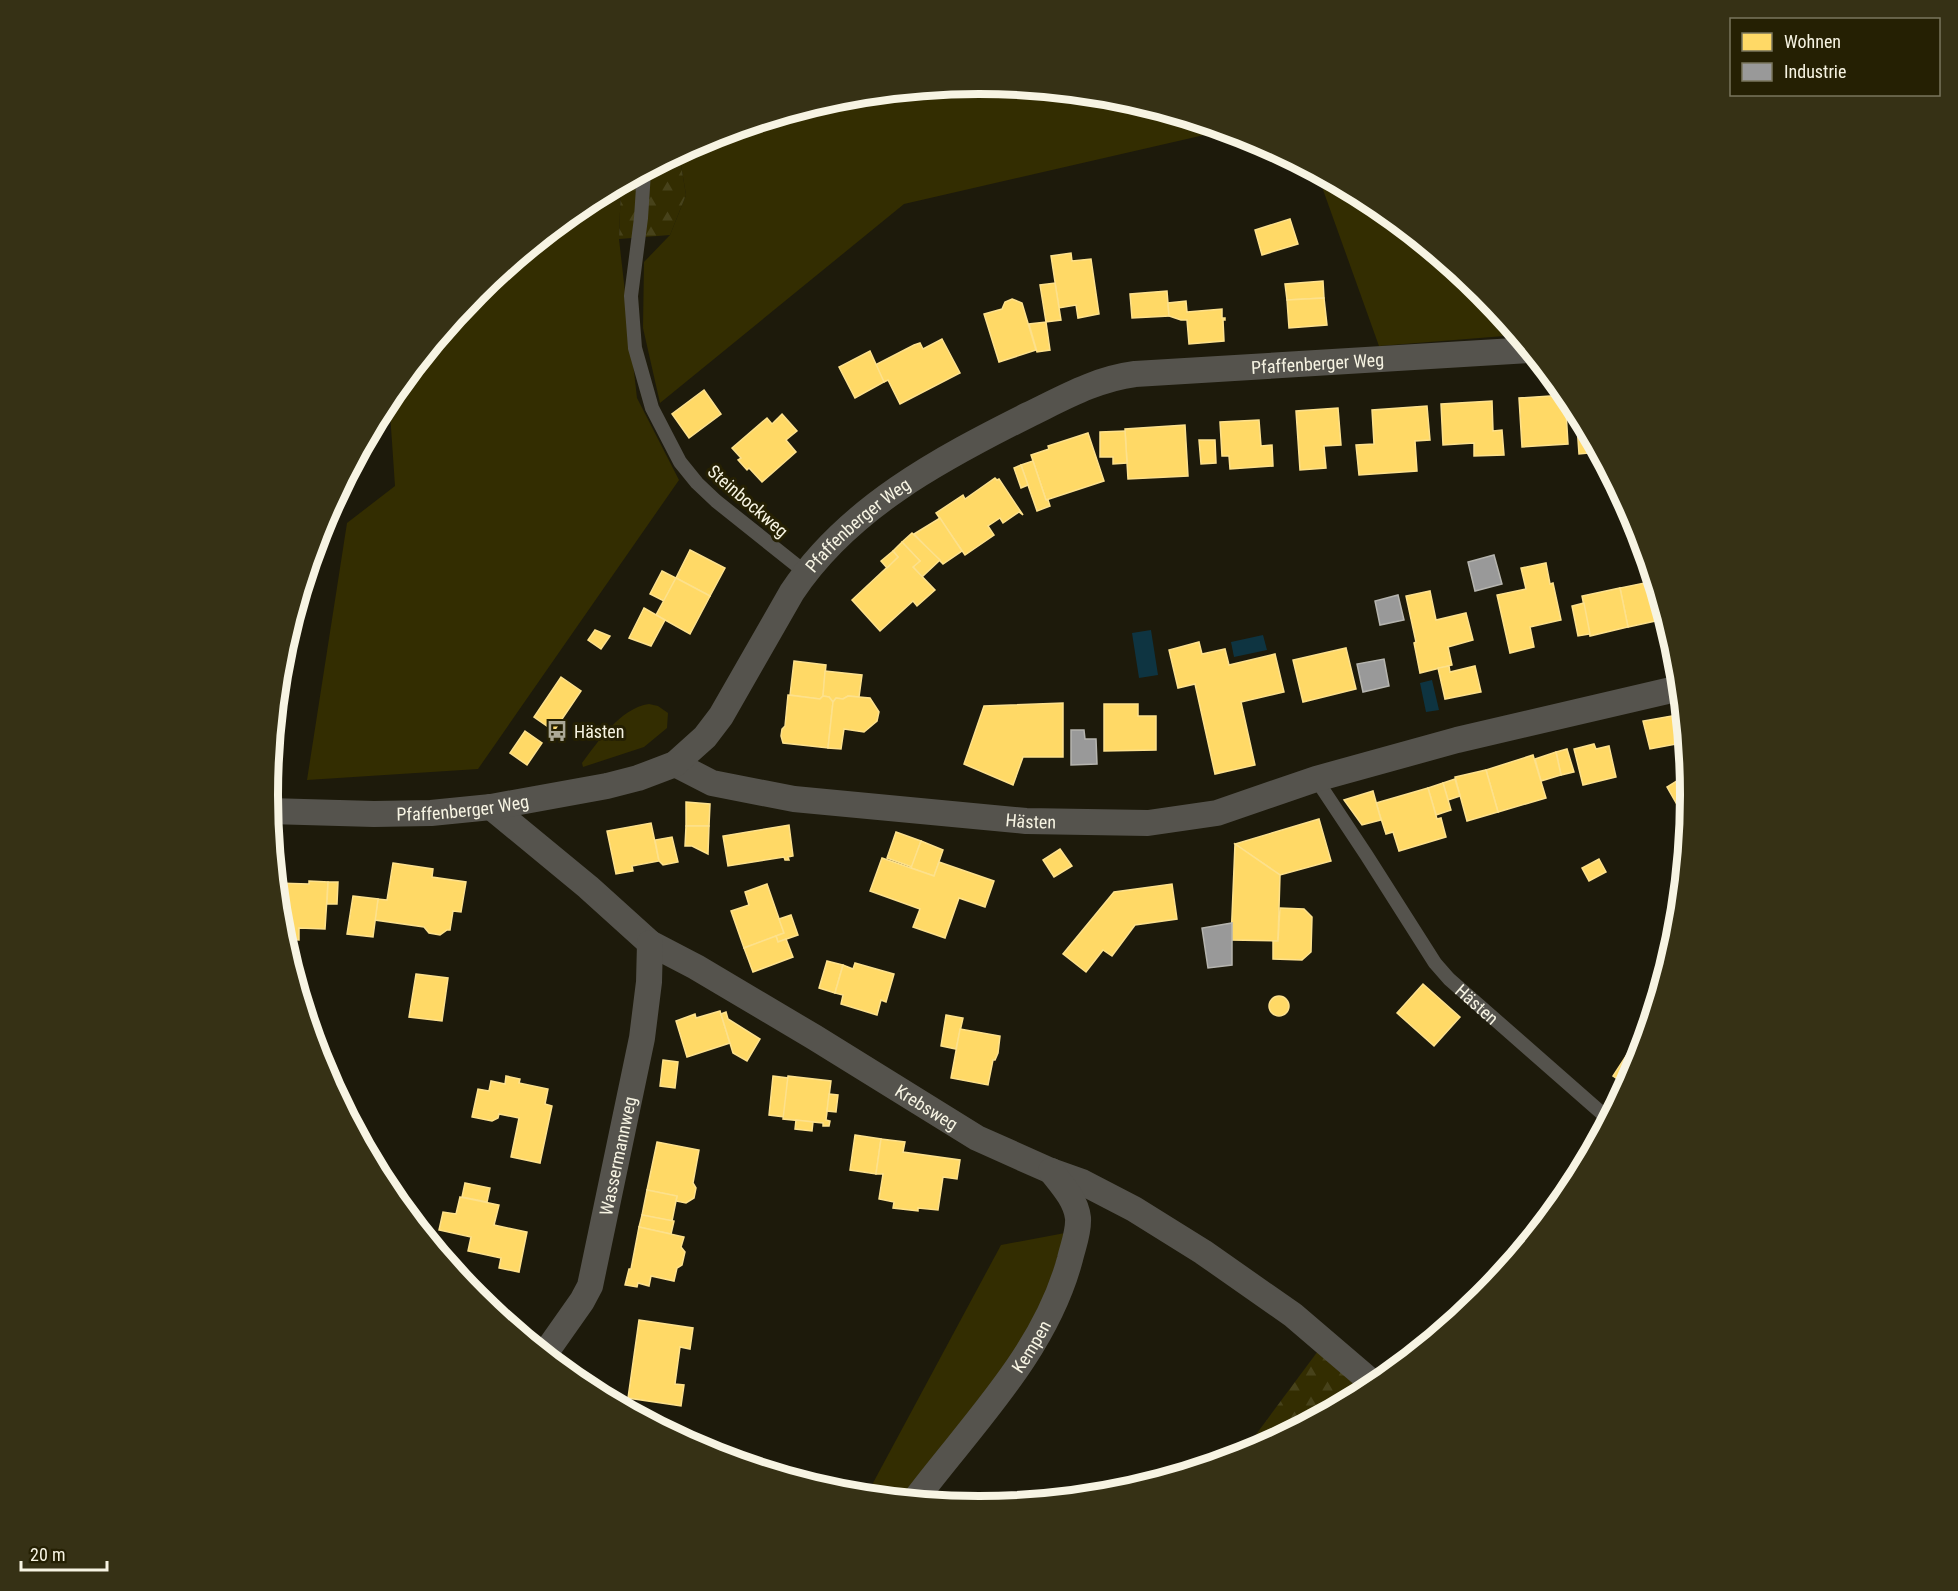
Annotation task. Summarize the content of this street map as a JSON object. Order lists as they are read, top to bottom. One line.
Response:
{"streets":{"street":["Pfaffenberger Weg","Hästen","Krebsweg","Wassermannweg","Kempen"],"lane":["Steinbockweg"]},"crossings":[["Pfaffenberger Weg","Steinbockweg"],["Pfaffenberger Weg","Hästen"],["Pfaffenberger Weg","Krebsweg"],["Krebsweg","Wassermannweg"],["Krebsweg","Kempen"]],"places":{"bus stop":["Hästen"]},"legend":["Wohnen","Industrie"],"scale_bar":"20 m"}
